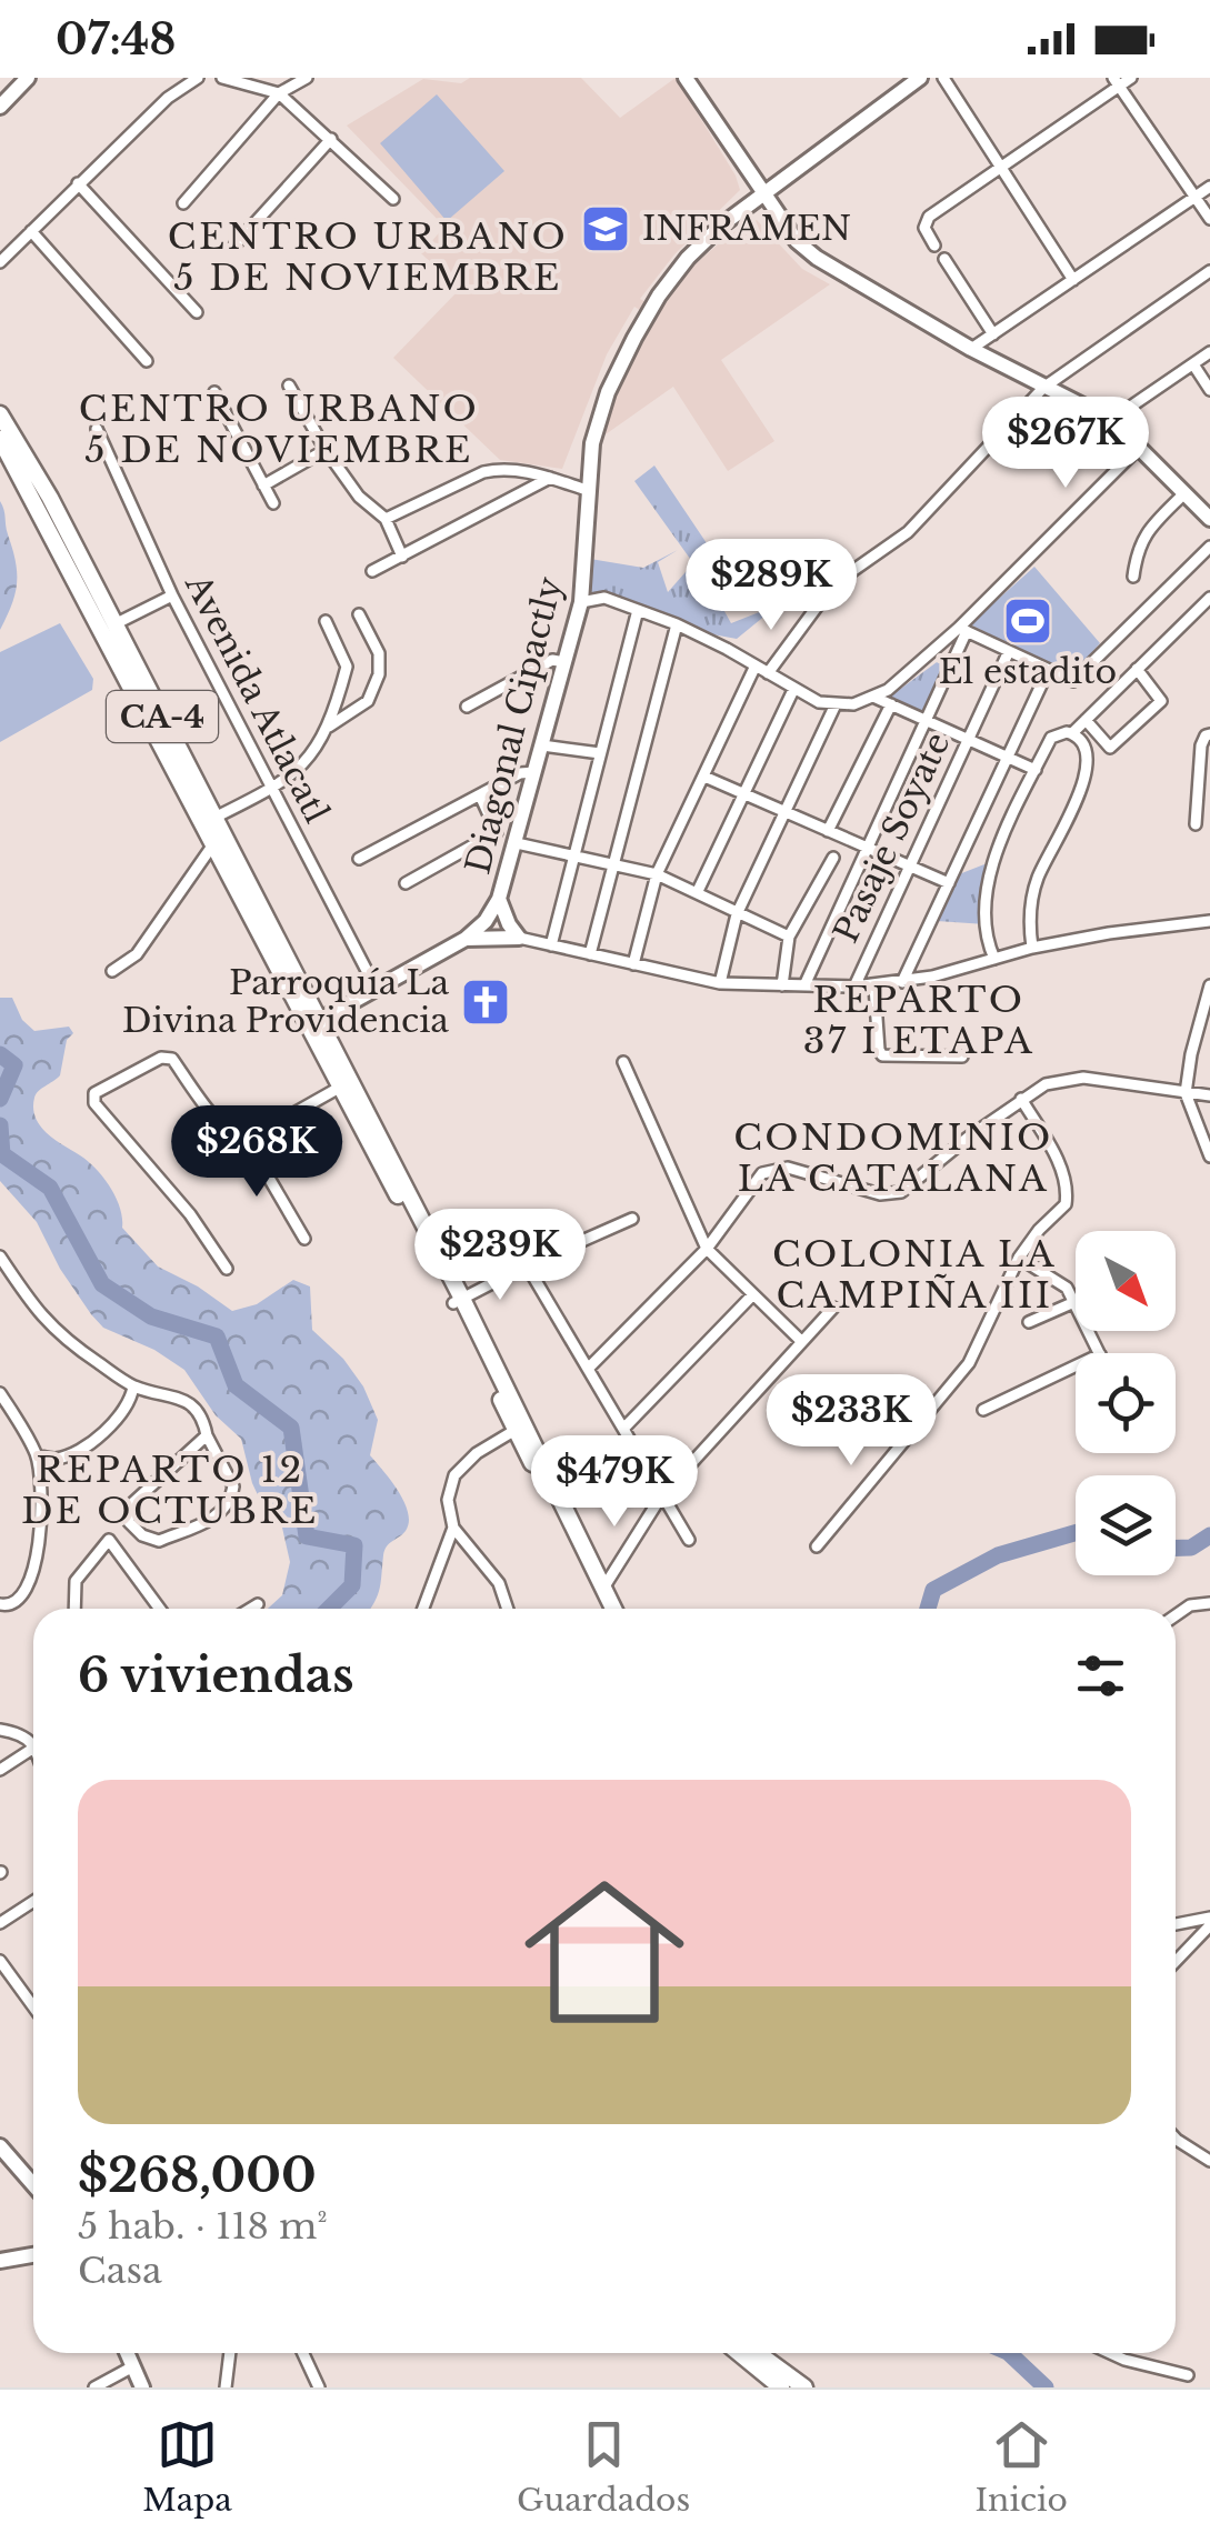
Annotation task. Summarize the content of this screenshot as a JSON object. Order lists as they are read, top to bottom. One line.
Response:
{"streets":{"main road":["CA-4"],"street":["Avenida Atlacatl","Diagonal Cipactly","Pasaje Soyate"]},"crossings":[["Avenida Atlacatl","Diagonal Cipactly"],["CA-4","Diagonal Cipactly"]],"districts":["CENTRO URBANO 5 DE NOVIEMBRE","CENTRO URBANO 5 DE NOVIEMBRE","REPARTO 37 I ETAPA","CONDOMINIO LA CATALANA","COLONIA LA CAMPIÑA III","REPARTO 12 DE OCTUBRE"],"places":{"school or university":["INFRAMEN"],"sports":["El estadito"],"church":["Parroquía La Divina Providencia"]},"north":"bottom right","page":{"status":"07:48","price":["$267K","$289K","$268K","$239K","$233K","$479K"],"heading":"6 viviendas","list":[{"name":"$268,000","note":"5 hab. · 118 m² · Casa"}],"tabs":["Mapa","Guardados","Inicio"]}}
